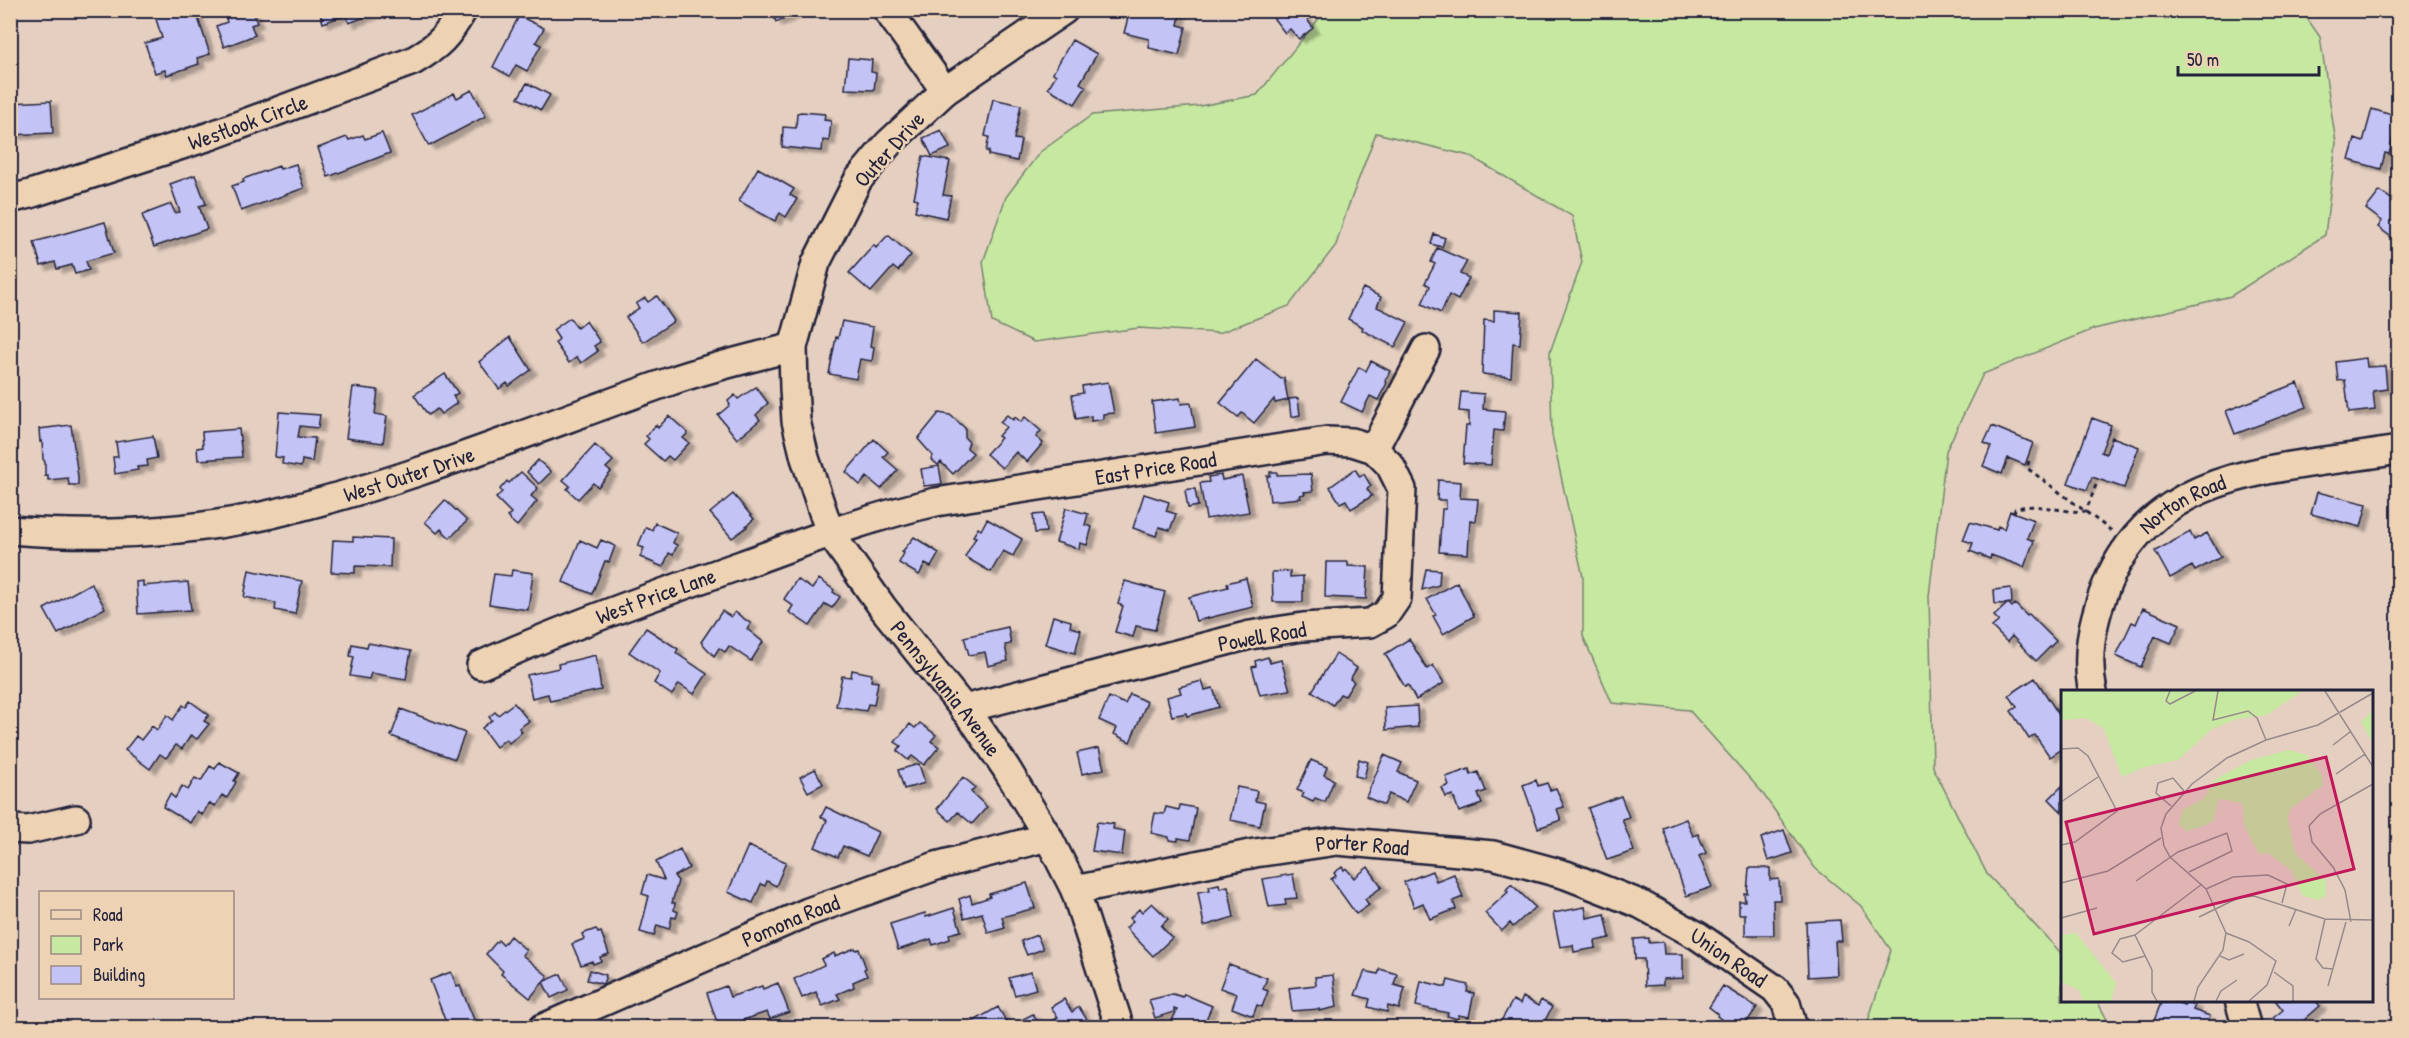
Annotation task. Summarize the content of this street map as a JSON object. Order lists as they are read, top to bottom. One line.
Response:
{"streets":{"street":["Westlook Circle","Outer Drive","East Price Road","West Outer Drive","Norton Road","West Price Lane","Powell Road","Pennsylvania Avenue","Porter Road","Pomona Road","Union Road"]},"crossings":[["Outer Drive","West Outer Drive"],["Outer Drive","Pennsylvania Avenue"],["East Price Road","West Price Lane"],["East Price Road","Powell Road"],["East Price Road","Pennsylvania Avenue"],["West Outer Drive","Pennsylvania Avenue"],["West Price Lane","Pennsylvania Avenue"],["Powell Road","Pennsylvania Avenue"],["Pennsylvania Avenue","Porter Road"],["Pennsylvania Avenue","Pomona Road"],["Porter Road","Union Road"]],"legend":["Road","Park","Building"],"scale_bar":"50 m"}
